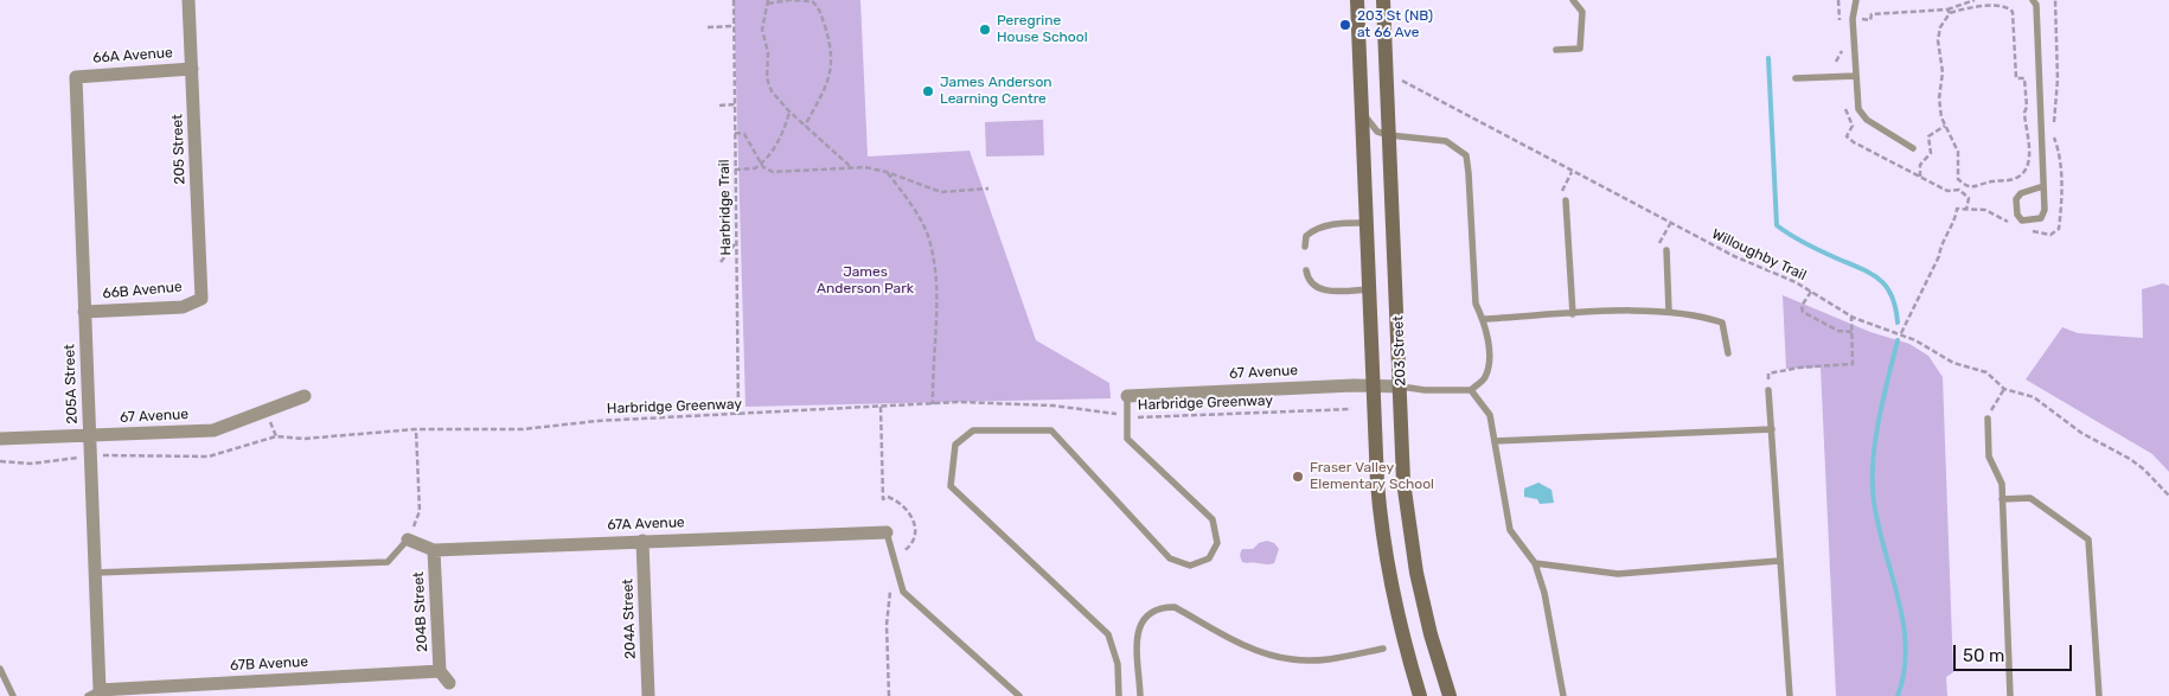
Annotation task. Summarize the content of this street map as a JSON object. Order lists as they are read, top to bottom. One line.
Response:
{"streets":{"main road":["203 Street"],"street":["66A Avenue","205 Street","66B Avenue","67 Avenue","205A Street","67A Avenue","204B Street","204A Street","67B Avenue"],"path":["Harbridge Trail","Willoughby Trail","Harbridge Greenway"]},"crossings":[["66A Avenue","205 Street"],["66A Avenue","205A Street"],["205 Street","66B Avenue"],["Harbridge Trail","Harbridge Greenway"],["66B Avenue","205A Street"],["203 Street","67 Avenue"],["67 Avenue","205A Street"],["205A Street","Harbridge Greenway"],["205A Street","67B Avenue"],["67A Avenue","204B Street"],["67A Avenue","204A Street"],["204B Street","67B Avenue"]],"parks":["James Anderson Park"],"places":["203 St (NB) at 66 Ave","Peregrine House School","James Anderson Learning Centre","Fraser Valley Elementary School"],"scale_bar":"50 m"}
